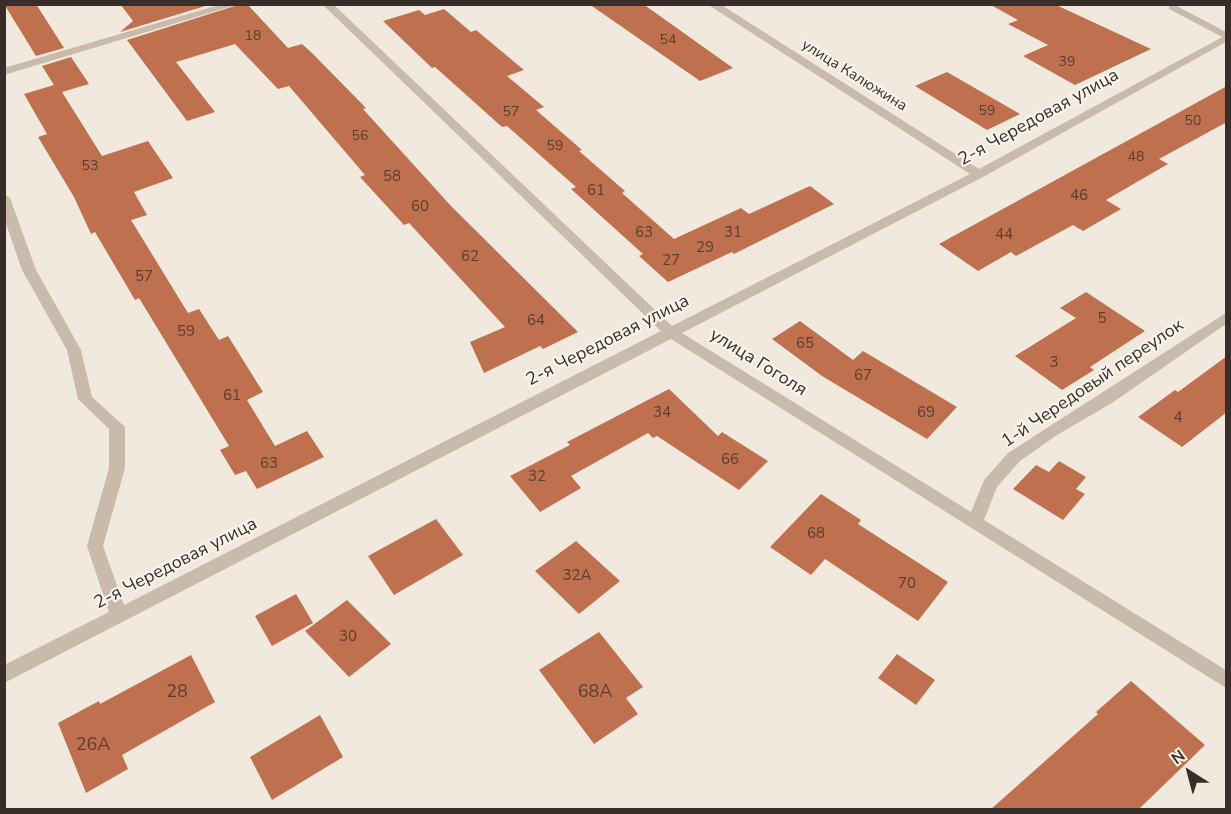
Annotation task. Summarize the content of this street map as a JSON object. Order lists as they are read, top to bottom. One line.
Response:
{"streets":{"street":["улица Калюжина","2-я Чередовая улица","улица Гоголя","1-й Чередовый переулок"]},"crossings":[["улица Калюжина","2-я Чередовая улица"],["2-я Чередовая улица","улица Гоголя"],["улица Гоголя","1-й Чередовый переулок"]],"house_numbers":["18","54","39","59","57","50","56","59","48","53","58","61","46","60","63","31","44","29","62","27","57","5","64","59","65","3","67","61","34","69","4","66","63","32","68","32А","70","30","28","68А","26А"],"north":"top left"}
